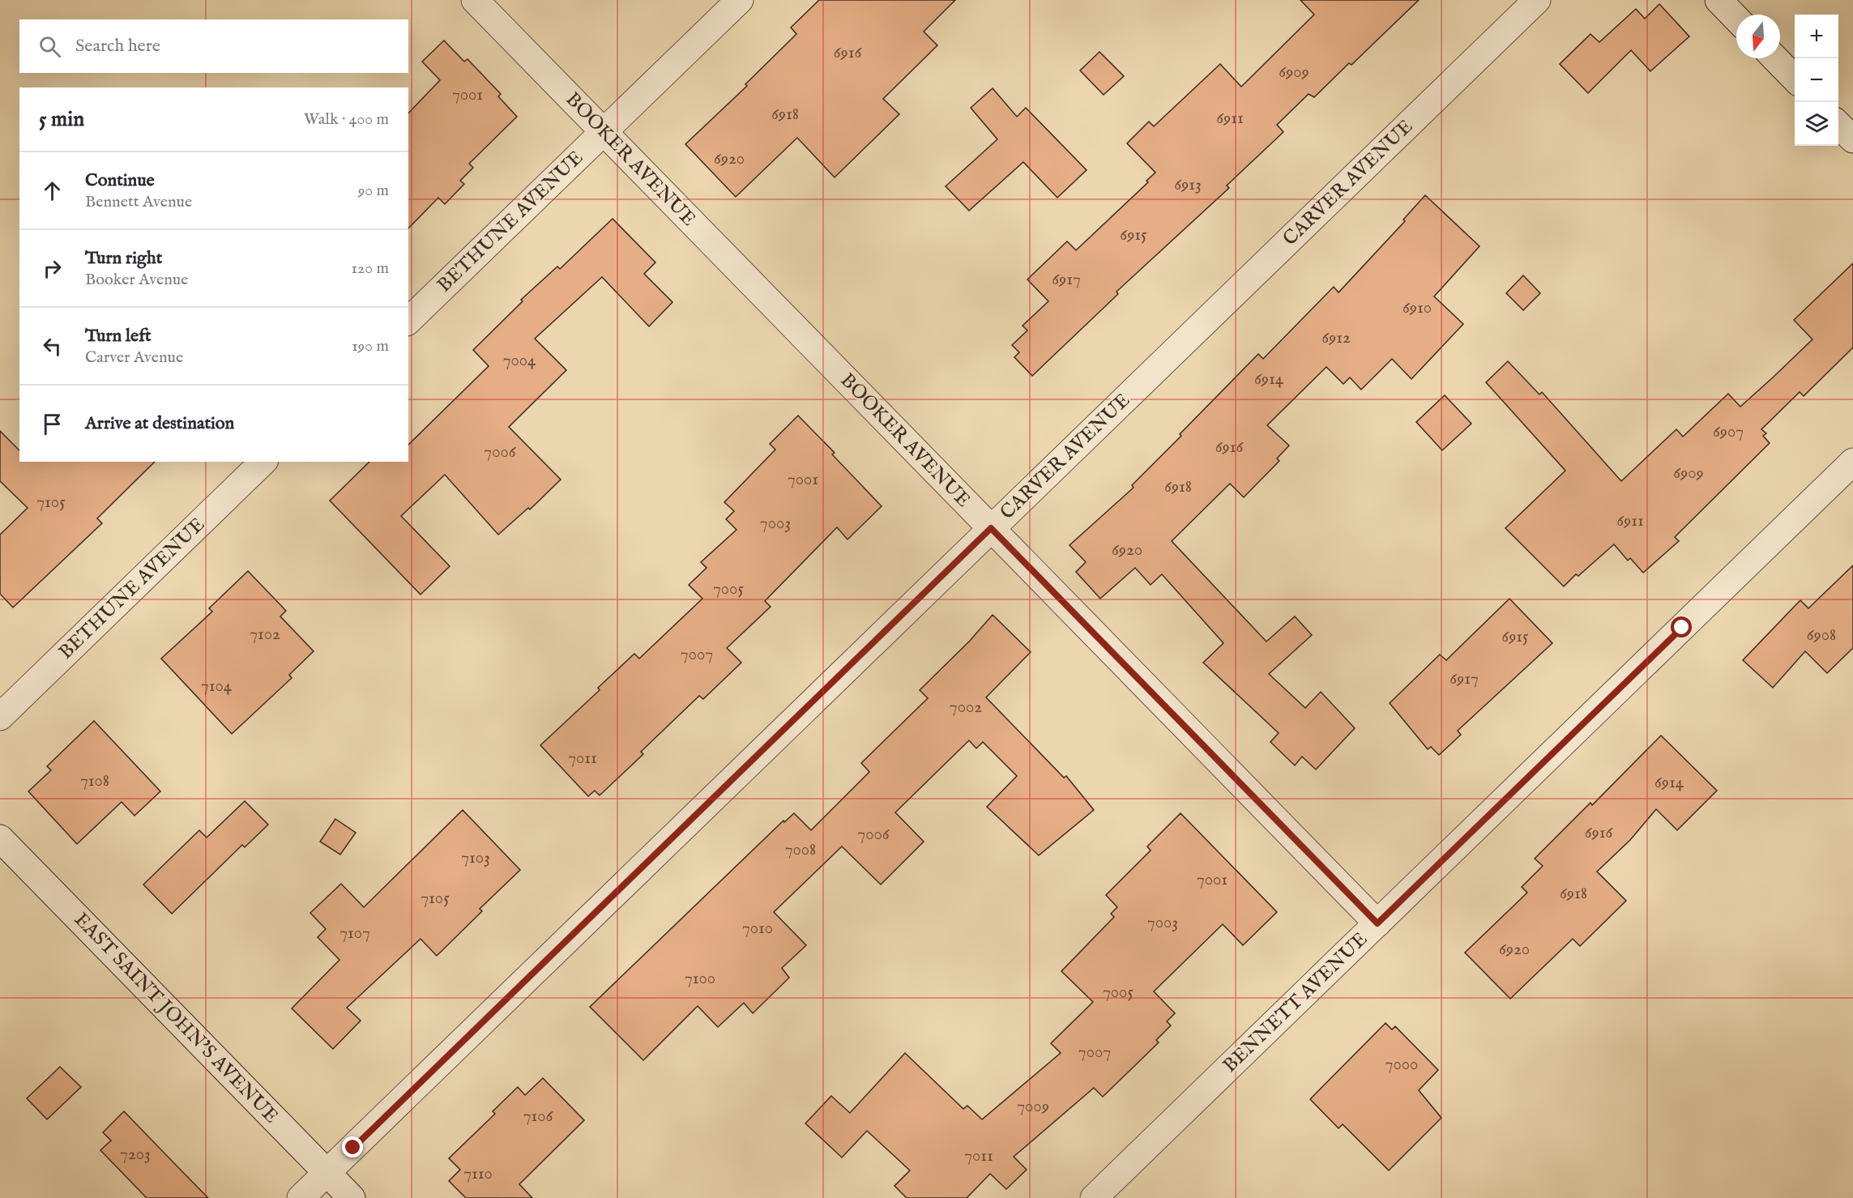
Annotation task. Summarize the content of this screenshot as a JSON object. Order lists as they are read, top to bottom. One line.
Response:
{"streets":{"street":["BOOKER AVENUE","CARVER AVENUE","BETHUNE AVENUE","BENNETT AVENUE","EAST SAINT JOHN'S AVENUE"]},"crossings":[["BOOKER AVENUE","CARVER AVENUE"],["BOOKER AVENUE","BETHUNE AVENUE"],["BOOKER AVENUE","BENNETT AVENUE"],["CARVER AVENUE","EAST SAINT JOHN'S AVENUE"]],"house_numbers":["6916","6909","7001","6918","6911","6920","6913","6915","6917","6910","6912","7004","6914","6907","6916","7006","6909","7001","6918","7105","6911","7003","6920","7005","7102","6908","6915","7007","6917","7104","7002","7011","7108","6914","6916","7006","7008","7103","7001","6918","7105","7003","7010","7107","6920","7100","7005","7007","7000","7009","7106","7203","7011","7110"],"north":"bottom","page":{"map_buttons":["+","−"],"search":"Search here","heading":["5 min","Walk · 400 m"],"list":[["Continue","Bennett Avenue","90 m"],["Turn right","Booker Avenue","120 m"],["Turn left","Carver Avenue","190 m"],"Arrive at destination"]}}
